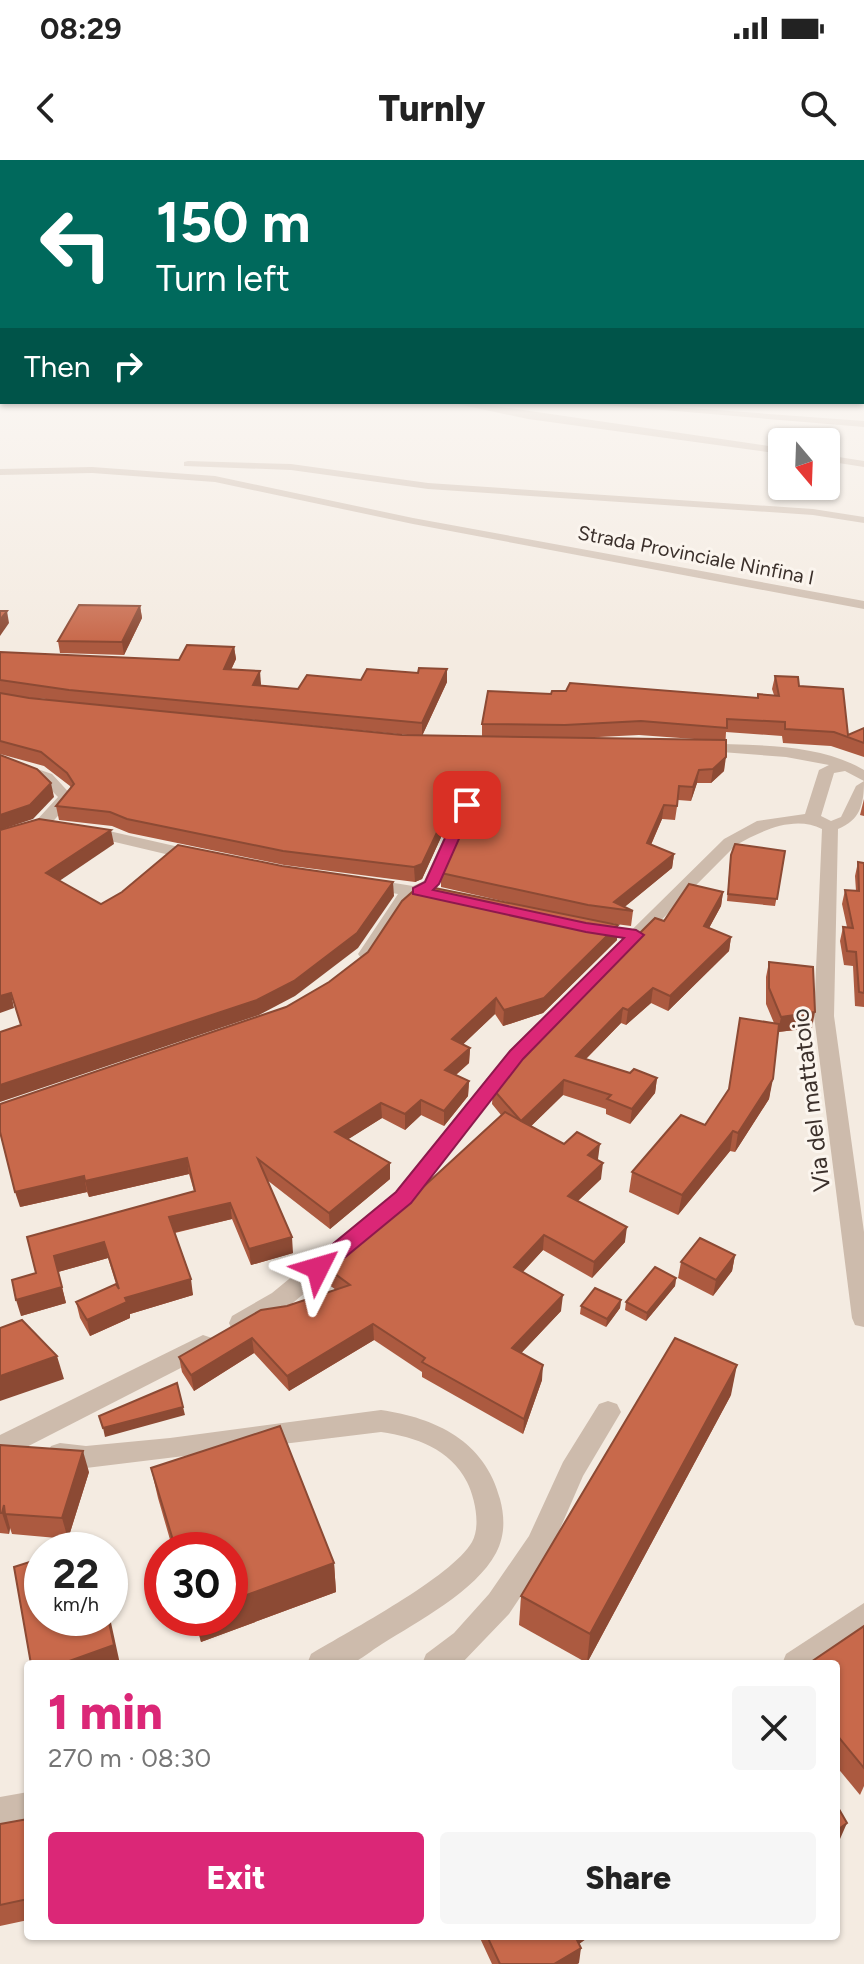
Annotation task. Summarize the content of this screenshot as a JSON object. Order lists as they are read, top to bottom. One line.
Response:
{"streets":{"street":["Strada Provinciale Ninfina I","Via del mattatoio"]},"north":"bottom","page":{"status":"08:29","header":"Turnly","turn":["150 m","Turn left"],"then":"Then","speed":"22 km/h","limit":"30","heading":["1 min","270 m · 08:30"],"buttons":["Exit","Share"]}}
